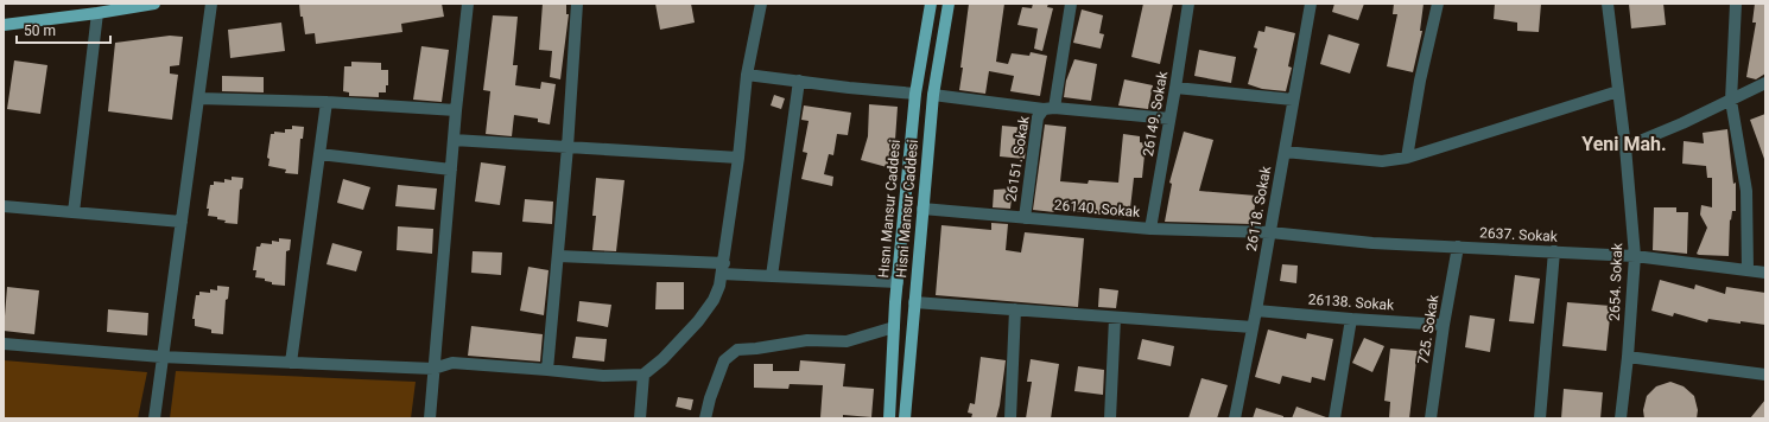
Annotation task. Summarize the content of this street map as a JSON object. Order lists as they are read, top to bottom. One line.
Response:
{"streets":{"main road":["Hısnı Mansur Caddesi","Hisni Mansur Caddesi"],"street":["26149. Sokak","26151. Sokak","26140. Sokak","26118. Sokak","2637. Sokak","2654. Sokak","26138. Sokak","725. Sokak"]},"crossings":[["26149. Sokak","26140. Sokak"],["26151. Sokak","26140. Sokak"],["Hisni Mansur Caddesi","26140. Sokak"],["26140. Sokak","26118. Sokak"],["26140. Sokak","2637. Sokak"],["26118. Sokak","2637. Sokak"],["26118. Sokak","26138. Sokak"],["2637. Sokak","2654. Sokak"],["2637. Sokak","725. Sokak"],["26138. Sokak","725. Sokak"]],"districts":["Yeni Mah."],"scale_bar":"50 m"}
